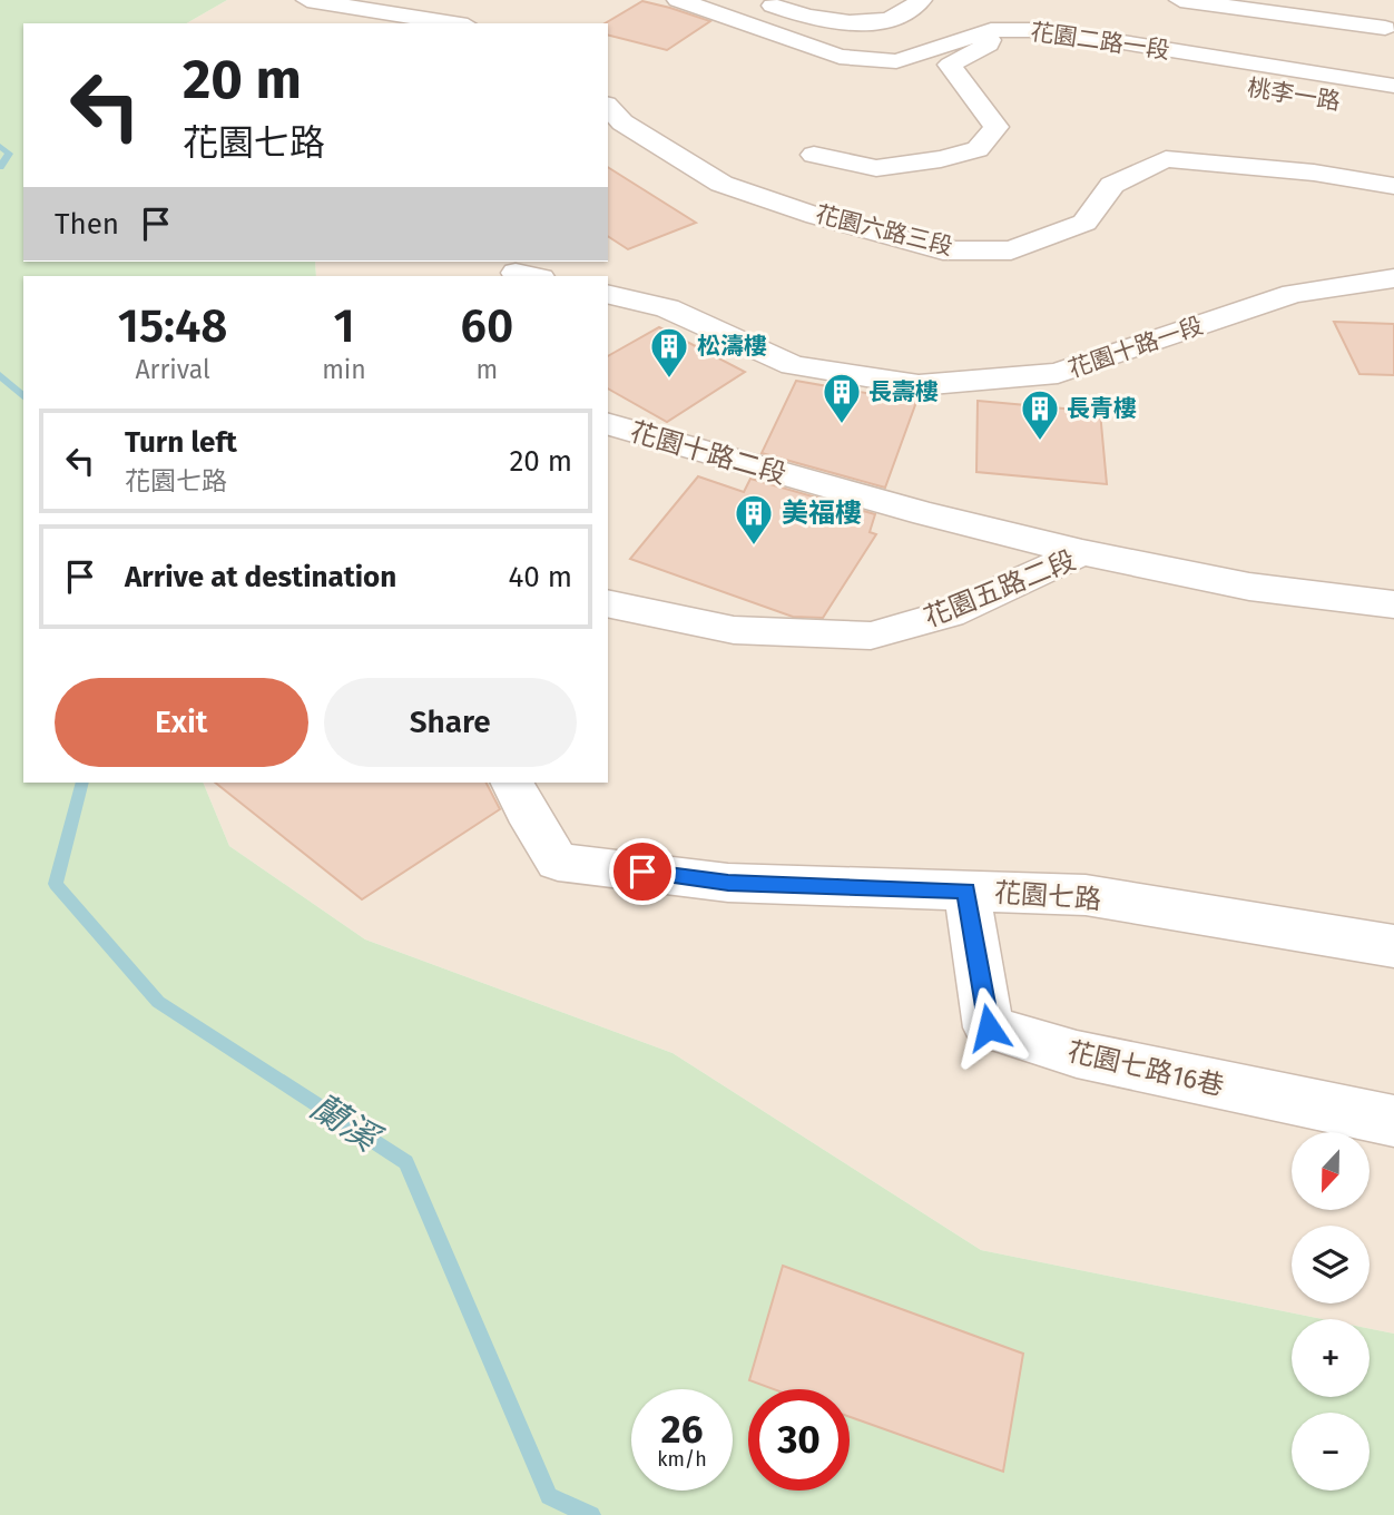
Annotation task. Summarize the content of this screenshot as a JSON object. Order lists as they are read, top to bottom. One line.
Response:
{"streets":{"street":["花園二路一段","花園六路三段","花園十路一段","花園十路二段","花園五路二段","花園七路","花園七路16巷"]},"crossings":[["花園十路二段","花園五路二段"],["花園七路","花園七路16巷"]],"water":["蘭溪"],"places":{"building":["松濤樓","長壽樓","長青樓","美福樓"]},"north":"bottom","page":{"turn":["20 m","花園七路"],"then":"Then","eta":["15:48","Arrival","1","min","60","m"],"list":[{"name":"Turn left","note":"花園七路","value":"20 m"},{"name":"Arrive at destination","value":"40 m"}],"buttons":["Exit","Share"],"map_buttons":["+","−"],"speed":"26 km/h","limit":"30"}}
